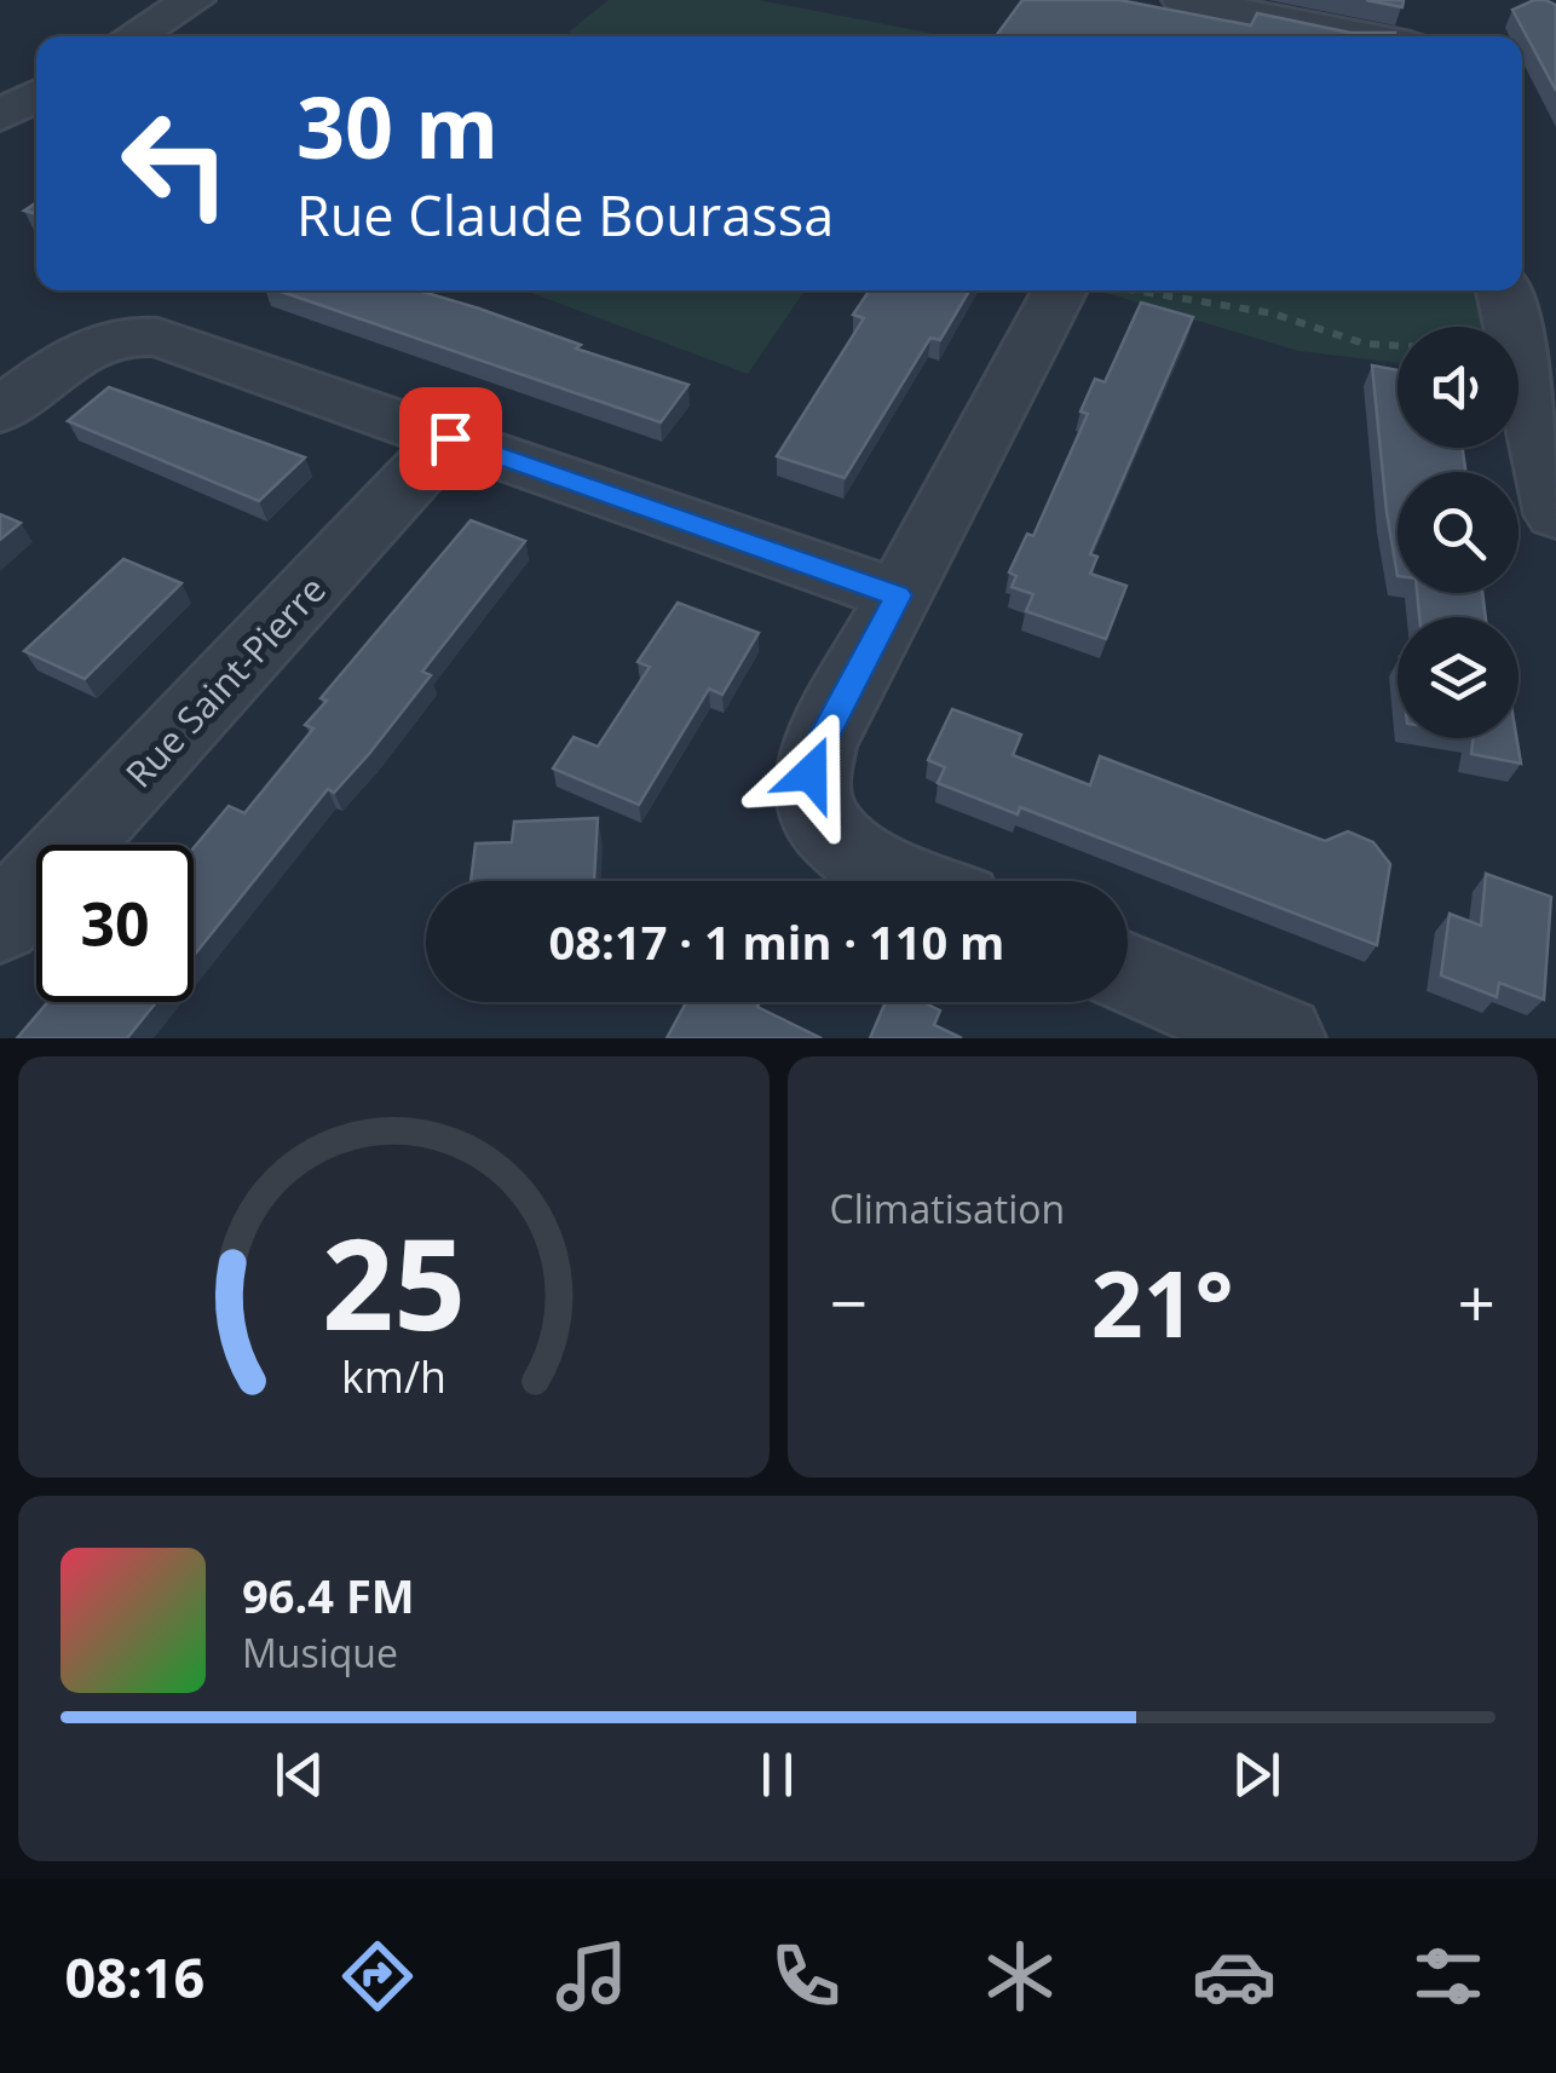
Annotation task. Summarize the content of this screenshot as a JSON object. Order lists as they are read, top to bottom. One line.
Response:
{"streets":{"street":["Rue Saint-Pierre"]},"page":{"turn":["30 m","Rue Claude Bourassa"],"limit":"30","trip":"08:17 · 1 min · 110 m","tile":"Climatisation","heat":["−","21°","+"],"song":["96.4 FM","Musique"],"tabs":"08:16","gauge":["25","km/h"]}}
